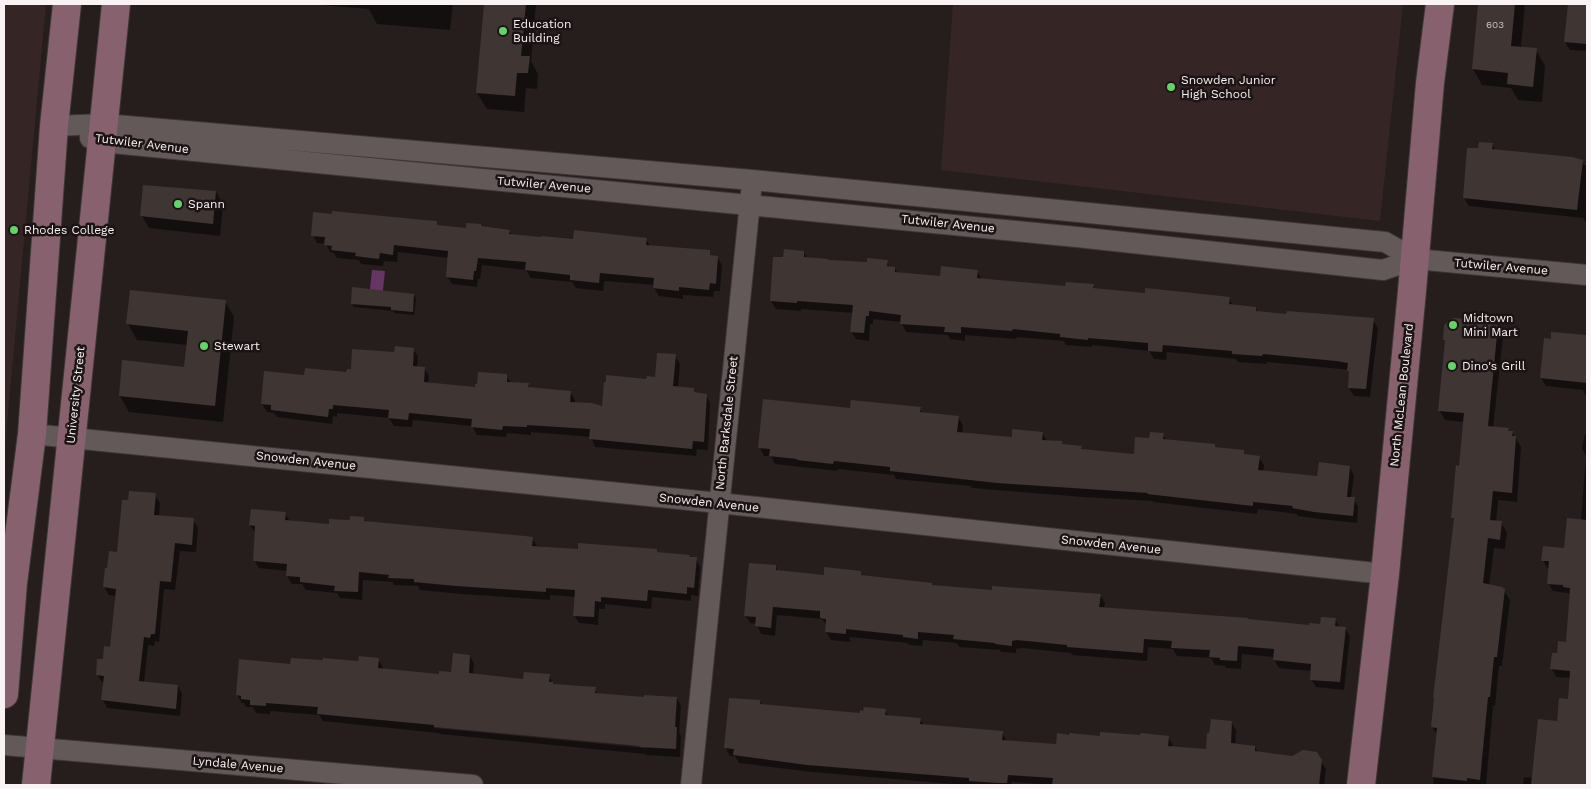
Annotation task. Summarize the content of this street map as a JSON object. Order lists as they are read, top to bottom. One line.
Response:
{"streets":{"main road":["University Street","North McLean Boulevard"],"street":["Tutwiler Avenue","North Barksdale Street","Snowden Avenue","Lyndale Avenue"]},"crossings":[["Tutwiler Avenue","University Street"],["Tutwiler Avenue","North McLean Boulevard"],["Tutwiler Avenue","North Barksdale Street"],["University Street","Snowden Avenue"],["University Street","Lyndale Avenue"],["North McLean Boulevard","Snowden Avenue"],["North Barksdale Street","Snowden Avenue"]],"places":["Education Building","Snowden Junior High School","Spann","Rhodes College","Midtown Mini Mart","Stewart","Dino's Grill"],"house_numbers":["603"]}
